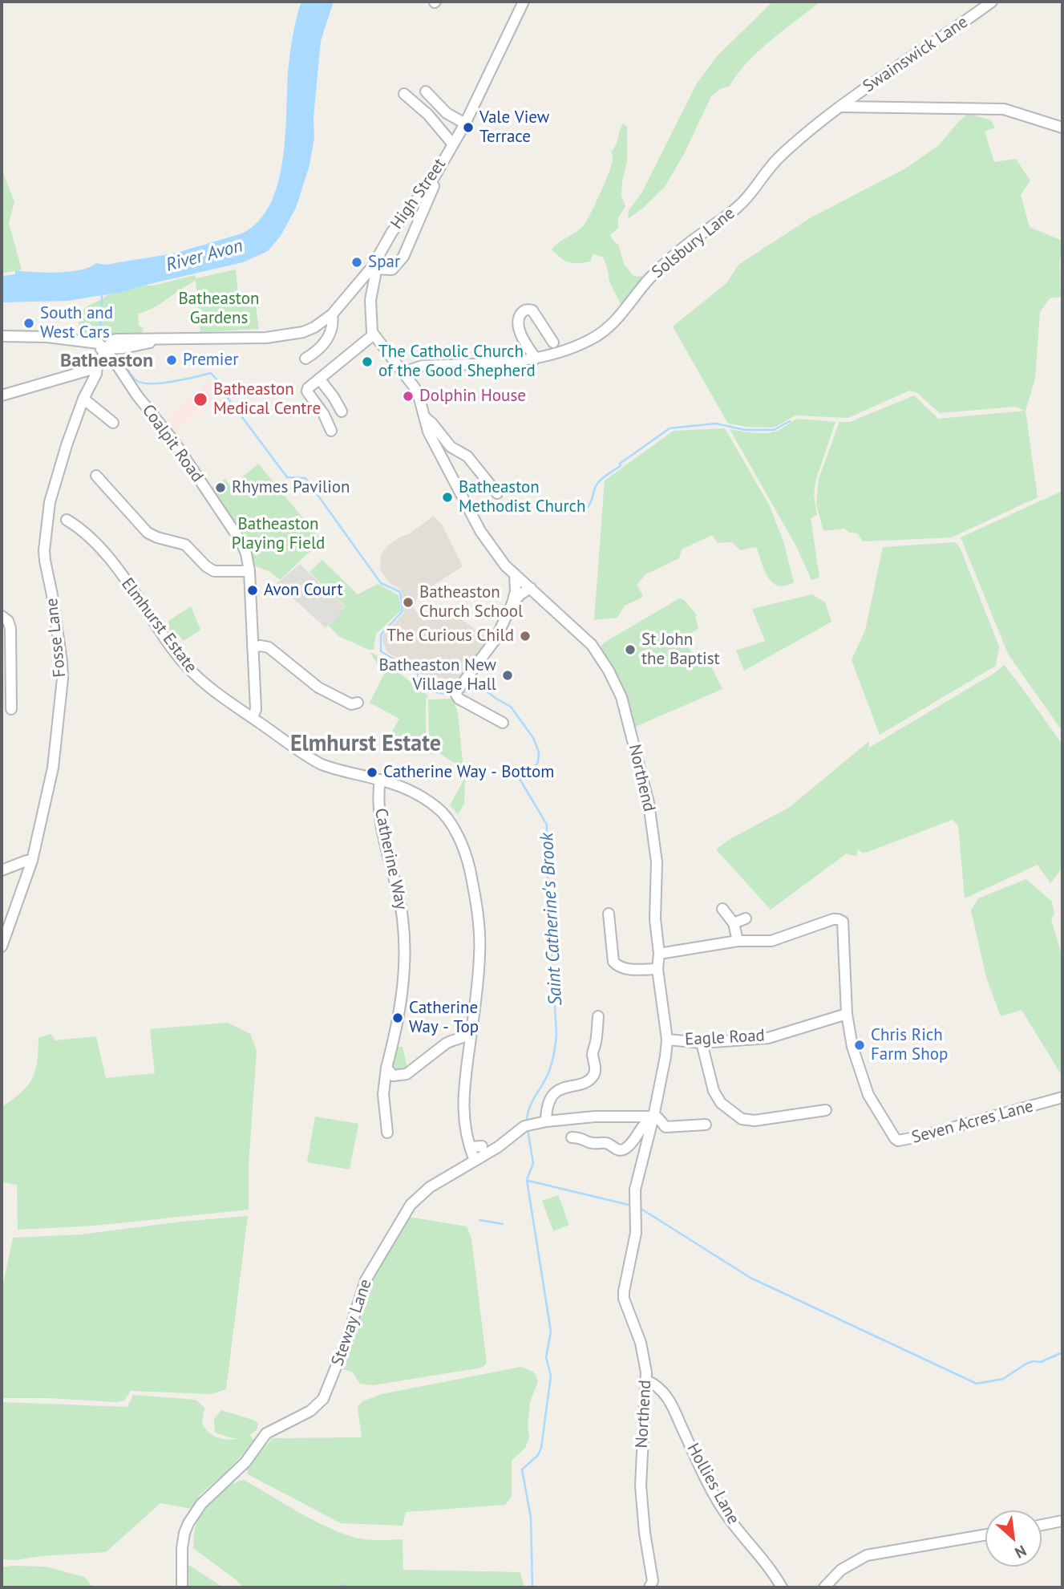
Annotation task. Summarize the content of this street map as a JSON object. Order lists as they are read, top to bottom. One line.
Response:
{"streets":{"street":["Swainswick Lane","High Street","Solsbury Lane","Coalpit Road","Elmhurst Estate","Fosse Lane","Northend","Catherine Way","Eagle Road","Seven Acres Lane","Steway Lane","Hollies Lane"]},"crossings":[["Swainswick Lane","Solsbury Lane"],["High Street","Coalpit Road"],["High Street","Fosse Lane"],["Solsbury Lane","Northend"],["Coalpit Road","Fosse Lane"],["Elmhurst Estate","Catherine Way"],["Northend","Eagle Road"],["Northend","Seven Acres Lane"],["Northend","Steway Lane"],["Northend","Hollies Lane"],["Catherine Way","Steway Lane"],["Eagle Road","Seven Acres Lane"]],"districts":["Batheaston","Elmhurst Estate"],"water":["River Avon","Saint Catherine's Brook"],"parks":["Batheaston Gardens","Batheaston Playing Field"],"places":["Vale View Terrace","Spar","South and West Cars","Premier","The Catholic Church of the Good Shepherd","Dolphin House","Batheaston Medical Centre","Rhymes Pavilion","Batheaston Methodist Church","Avon Court","Batheaston Church School","The Curious Child","St John the Baptist","Batheaston New Village Hall","Catherine Way - Bottom","Catherine Way - Top","Chris Rich Farm Shop"],"north":"bottom right"}
